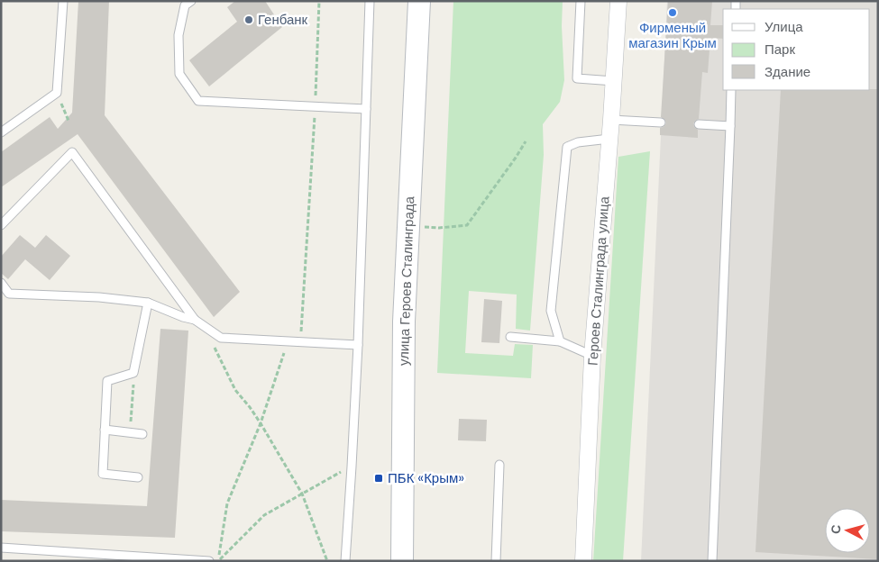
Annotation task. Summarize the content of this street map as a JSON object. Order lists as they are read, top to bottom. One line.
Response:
{"streets":{"main road":["улица Героев Сталинграда"],"street":["Героев Сталинграда улица"]},"places":{"other":["Фирменый магазин Крым","Генбанк"],"transit":["ПБК «Крым»"]},"legend":["Улица","Парк","Здание"],"north":"left"}
